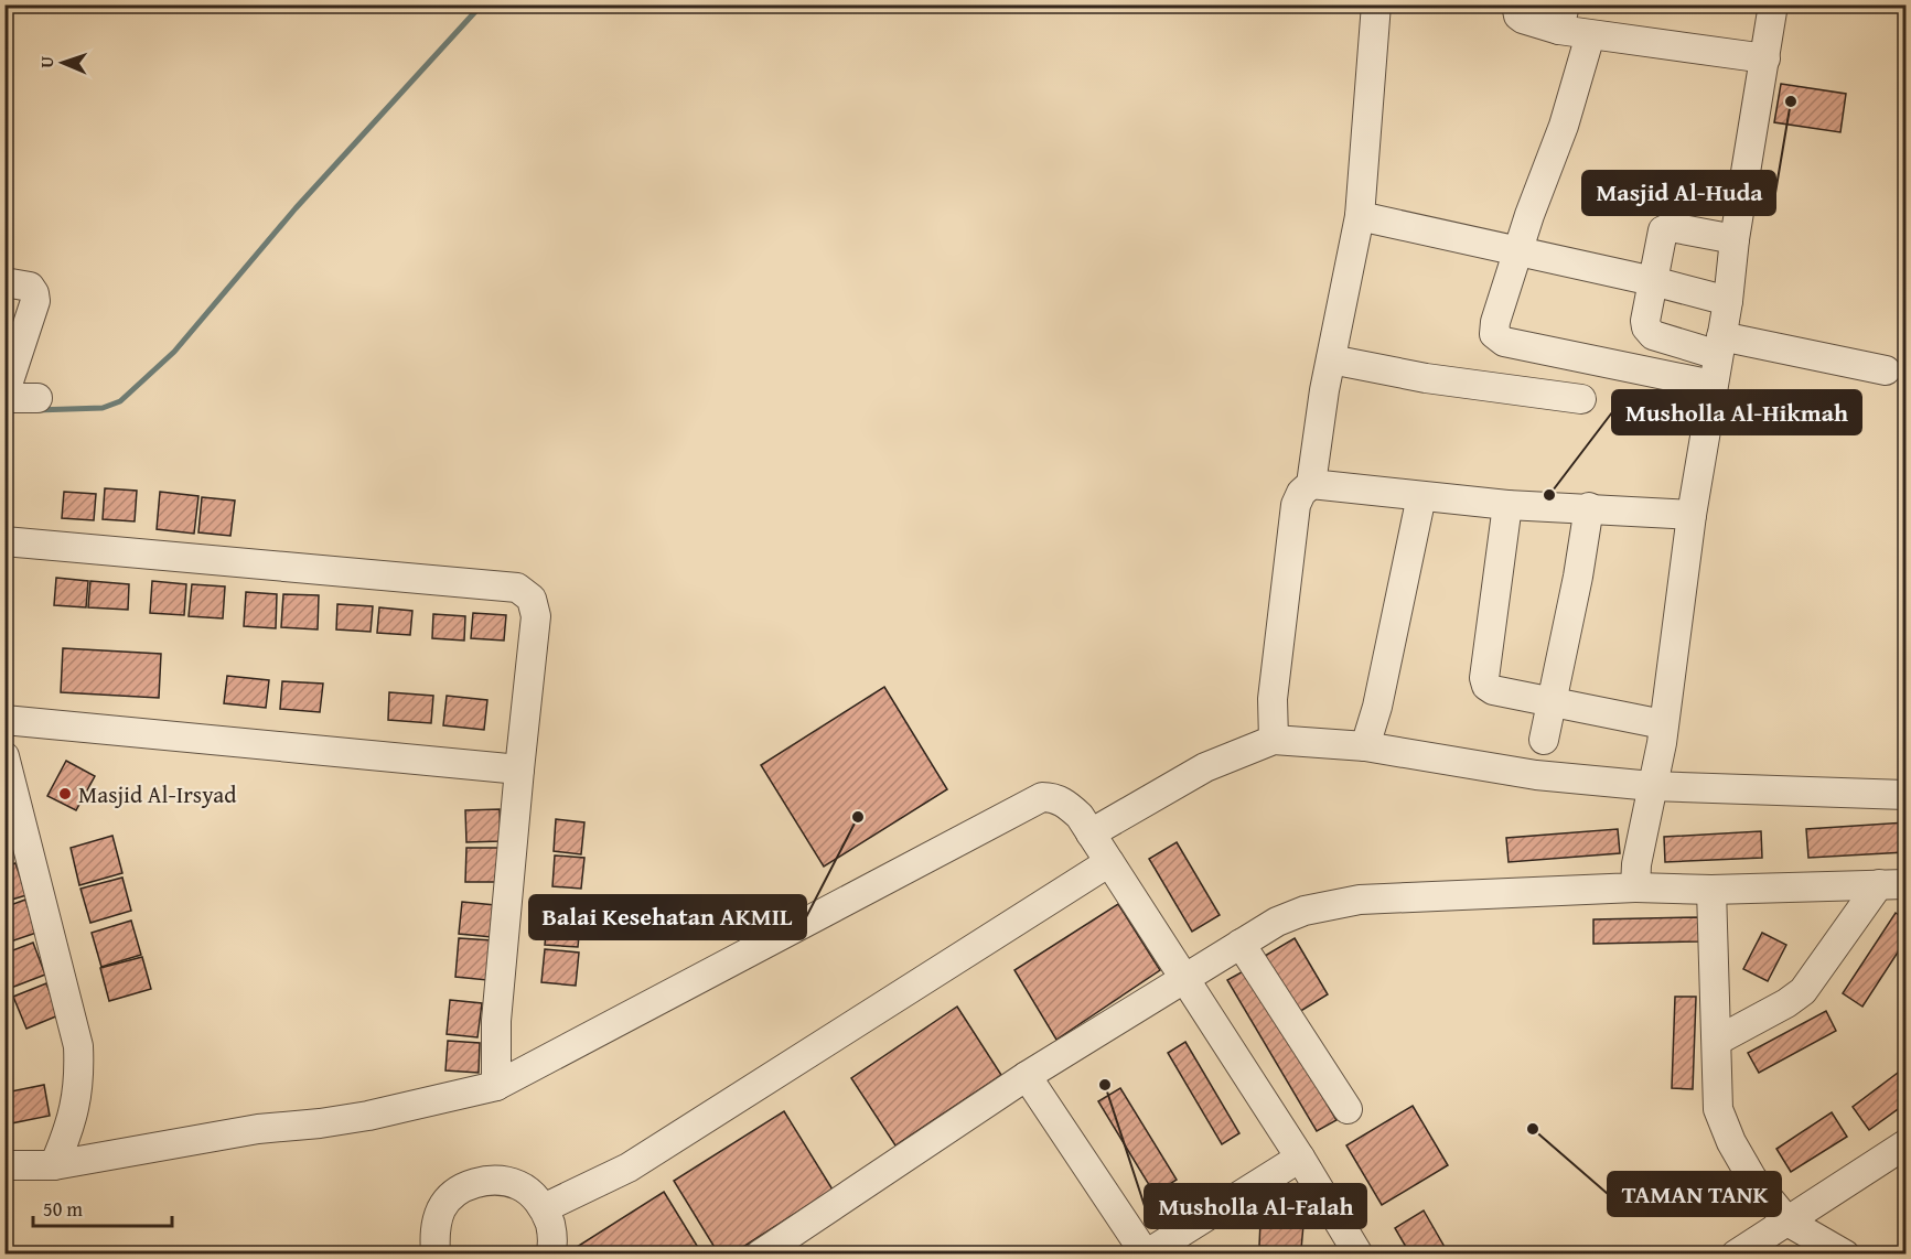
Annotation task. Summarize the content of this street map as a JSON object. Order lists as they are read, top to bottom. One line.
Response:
{"places":["Masjid Al-Huda","Musholla Al-Hikmah","Masjid Al-Irsyad","Balai Kesehatan AKMIL","Musholla Al-Falah","TAMAN TANK"],"scale_bar":"50 m","north":"left"}
